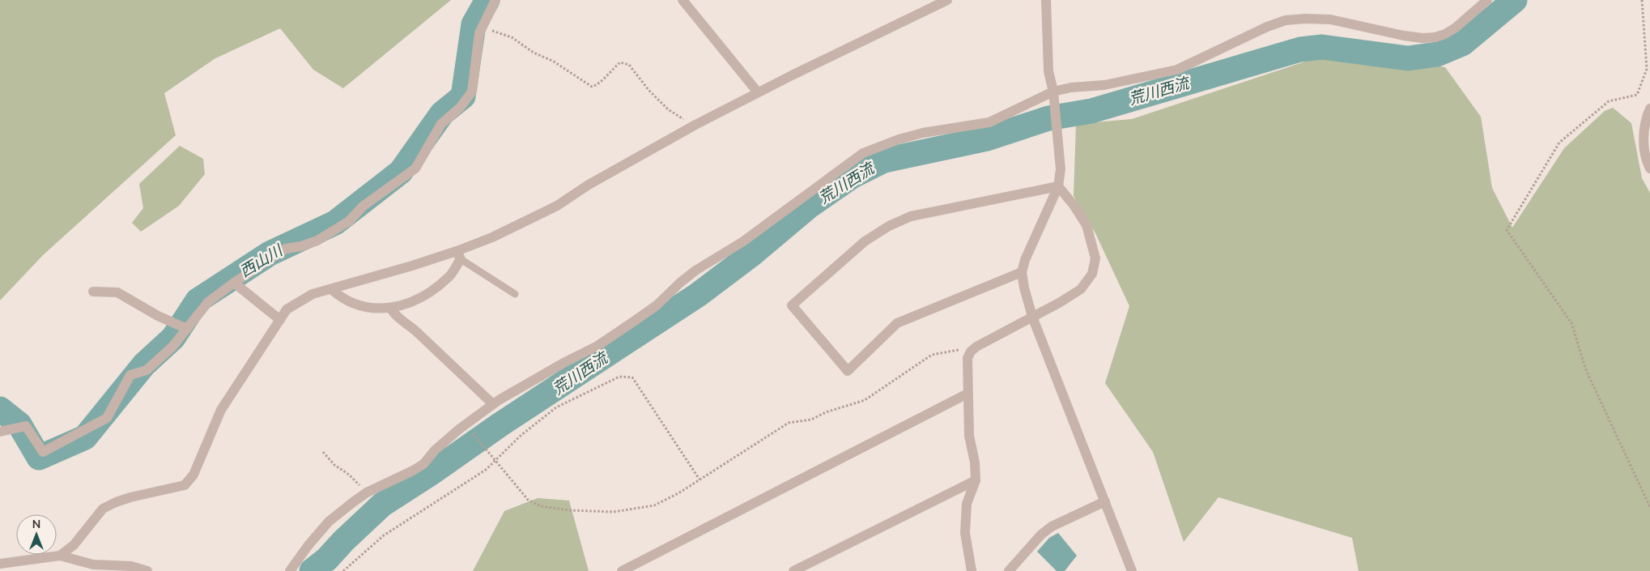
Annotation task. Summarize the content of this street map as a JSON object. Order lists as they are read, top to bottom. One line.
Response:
{"water":["荒川西流","西山川"],"north":"top"}
